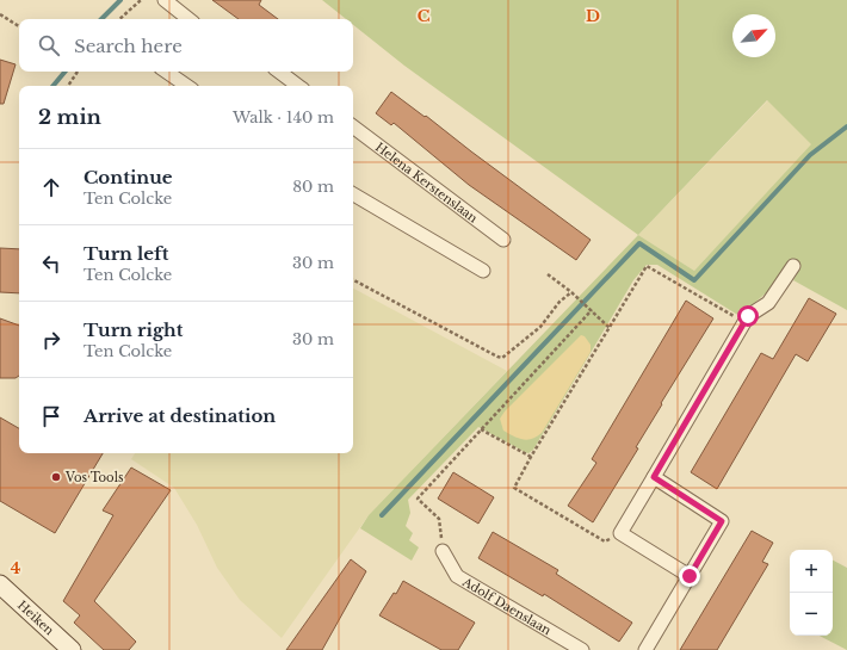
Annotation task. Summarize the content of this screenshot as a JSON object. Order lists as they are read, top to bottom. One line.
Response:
{"streets":{"main road":["Heiken"],"street":["Helena Kerstenslaan","Adolf Daenslaan"]},"places":["Vos Tools"],"north":"top right","page":{"search":"Search here","heading":["2 min","Walk · 140 m"],"list":[["Continue","Ten Colcke","80 m"],["Turn left","Ten Colcke","30 m"],["Turn right","Ten Colcke","30 m"],"Arrive at destination"],"map_buttons":["+","−"]},"grid":{"columns":["C","D"],"rows":["4"]}}
